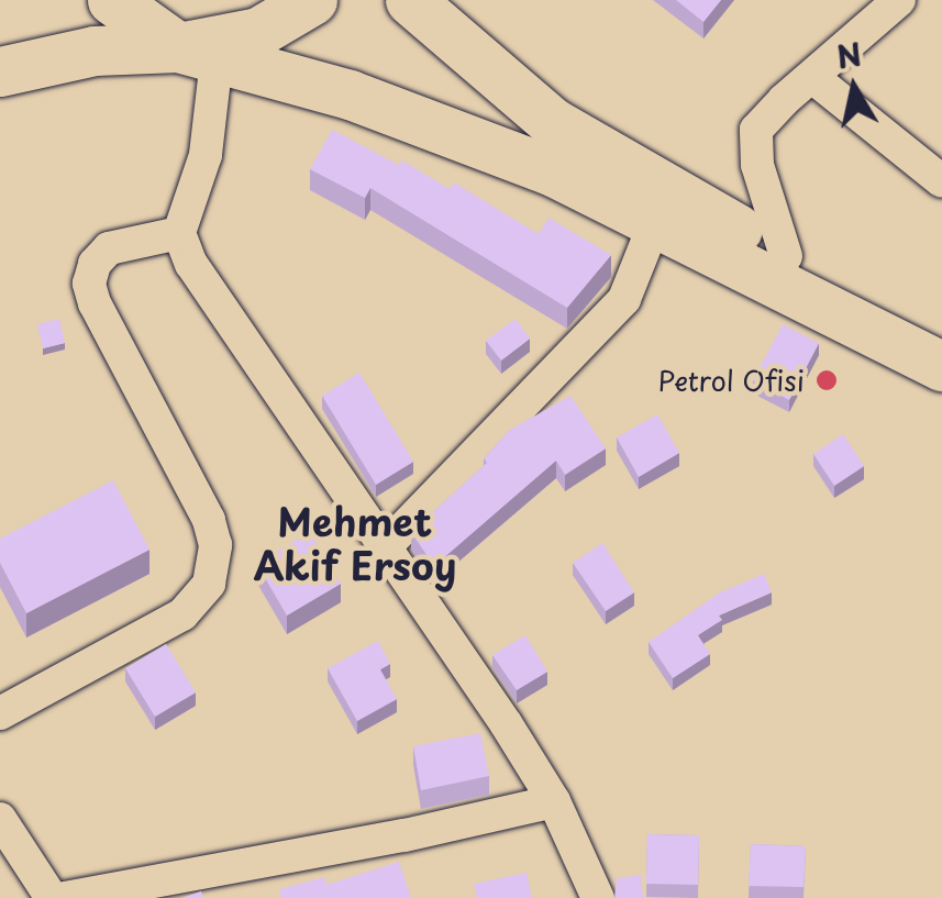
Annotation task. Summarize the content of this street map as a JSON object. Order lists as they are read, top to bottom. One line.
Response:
{"districts":["Mehmet Akif Ersoy"],"places":["Petrol Ofisi"],"north":"top"}
